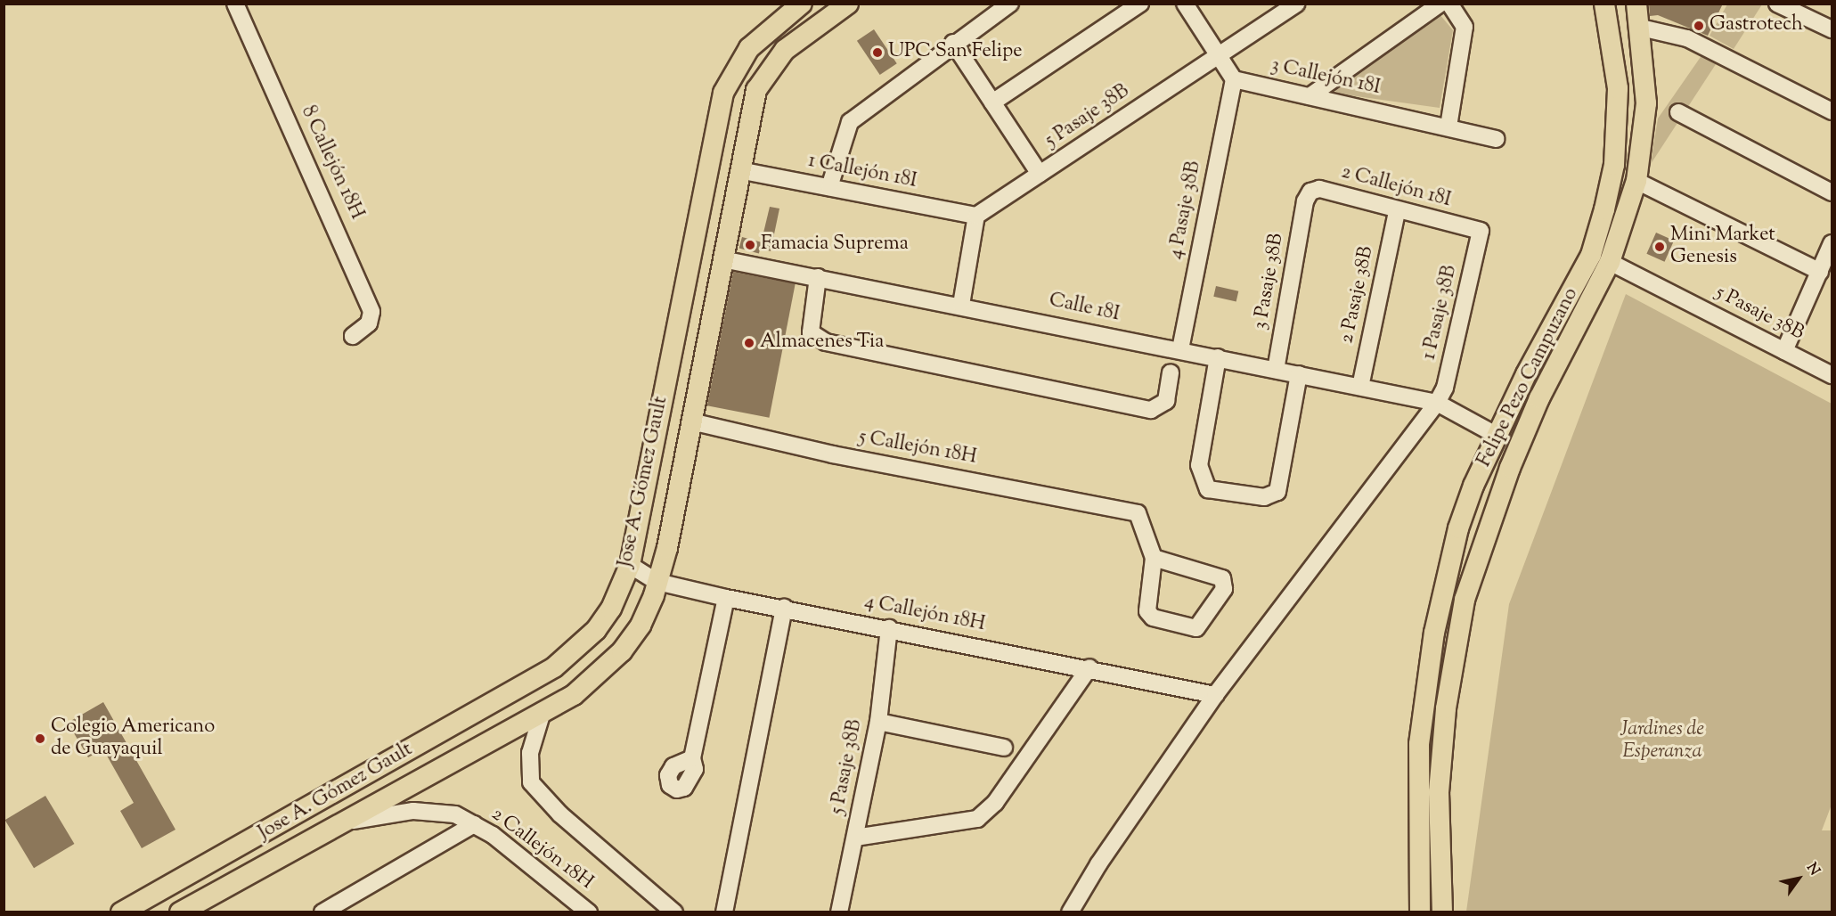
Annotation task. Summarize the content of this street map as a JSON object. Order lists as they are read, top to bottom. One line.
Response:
{"streets":{"main road":["Felipe Pezo Campuzano","Jose A. Gómez Gault"],"street":["3 Callejón 18I","5 Pasaje 38B","8 Callejón 18H","1 Callejón 18I","2 Callejón 18I","4 Pasaje 38B","3 Pasaje 38B","2 Pasaje 38B","Calle 18I","1 Pasaje 38B","5 Callejón 18H","4 Callejón 18H","2 Callejón 18H"]},"crossings":[["3 Callejón 18I","4 Pasaje 38B"],["5 Pasaje 38B","1 Callejón 18I"],["5 Pasaje 38B","Felipe Pezo Campuzano"],["5 Pasaje 38B","4 Callejón 18H"],["1 Callejón 18I","Jose A. Gómez Gault"],["2 Callejón 18I","3 Pasaje 38B"],["2 Callejón 18I","2 Pasaje 38B"],["2 Callejón 18I","1 Pasaje 38B"],["4 Pasaje 38B","Calle 18I"],["3 Pasaje 38B","Calle 18I"],["2 Pasaje 38B","Calle 18I"],["Calle 18I","1 Pasaje 38B"],["Calle 18I","Felipe Pezo Campuzano"],["Calle 18I","Jose A. Gómez Gault"],["1 Pasaje 38B","4 Callejón 18H"],["5 Callejón 18H","Jose A. Gómez Gault"],["Jose A. Gómez Gault","4 Callejón 18H"],["Jose A. Gómez Gault","2 Callejón 18H"]],"parks":["Jardines de Esperanza"],"places":["Gastrotech","UPC San Felipe","Famacia Suprema","Mini Market Genesis","Almacenes Tia","Colegio Americano de Guayaquil"],"north":"top right"}
